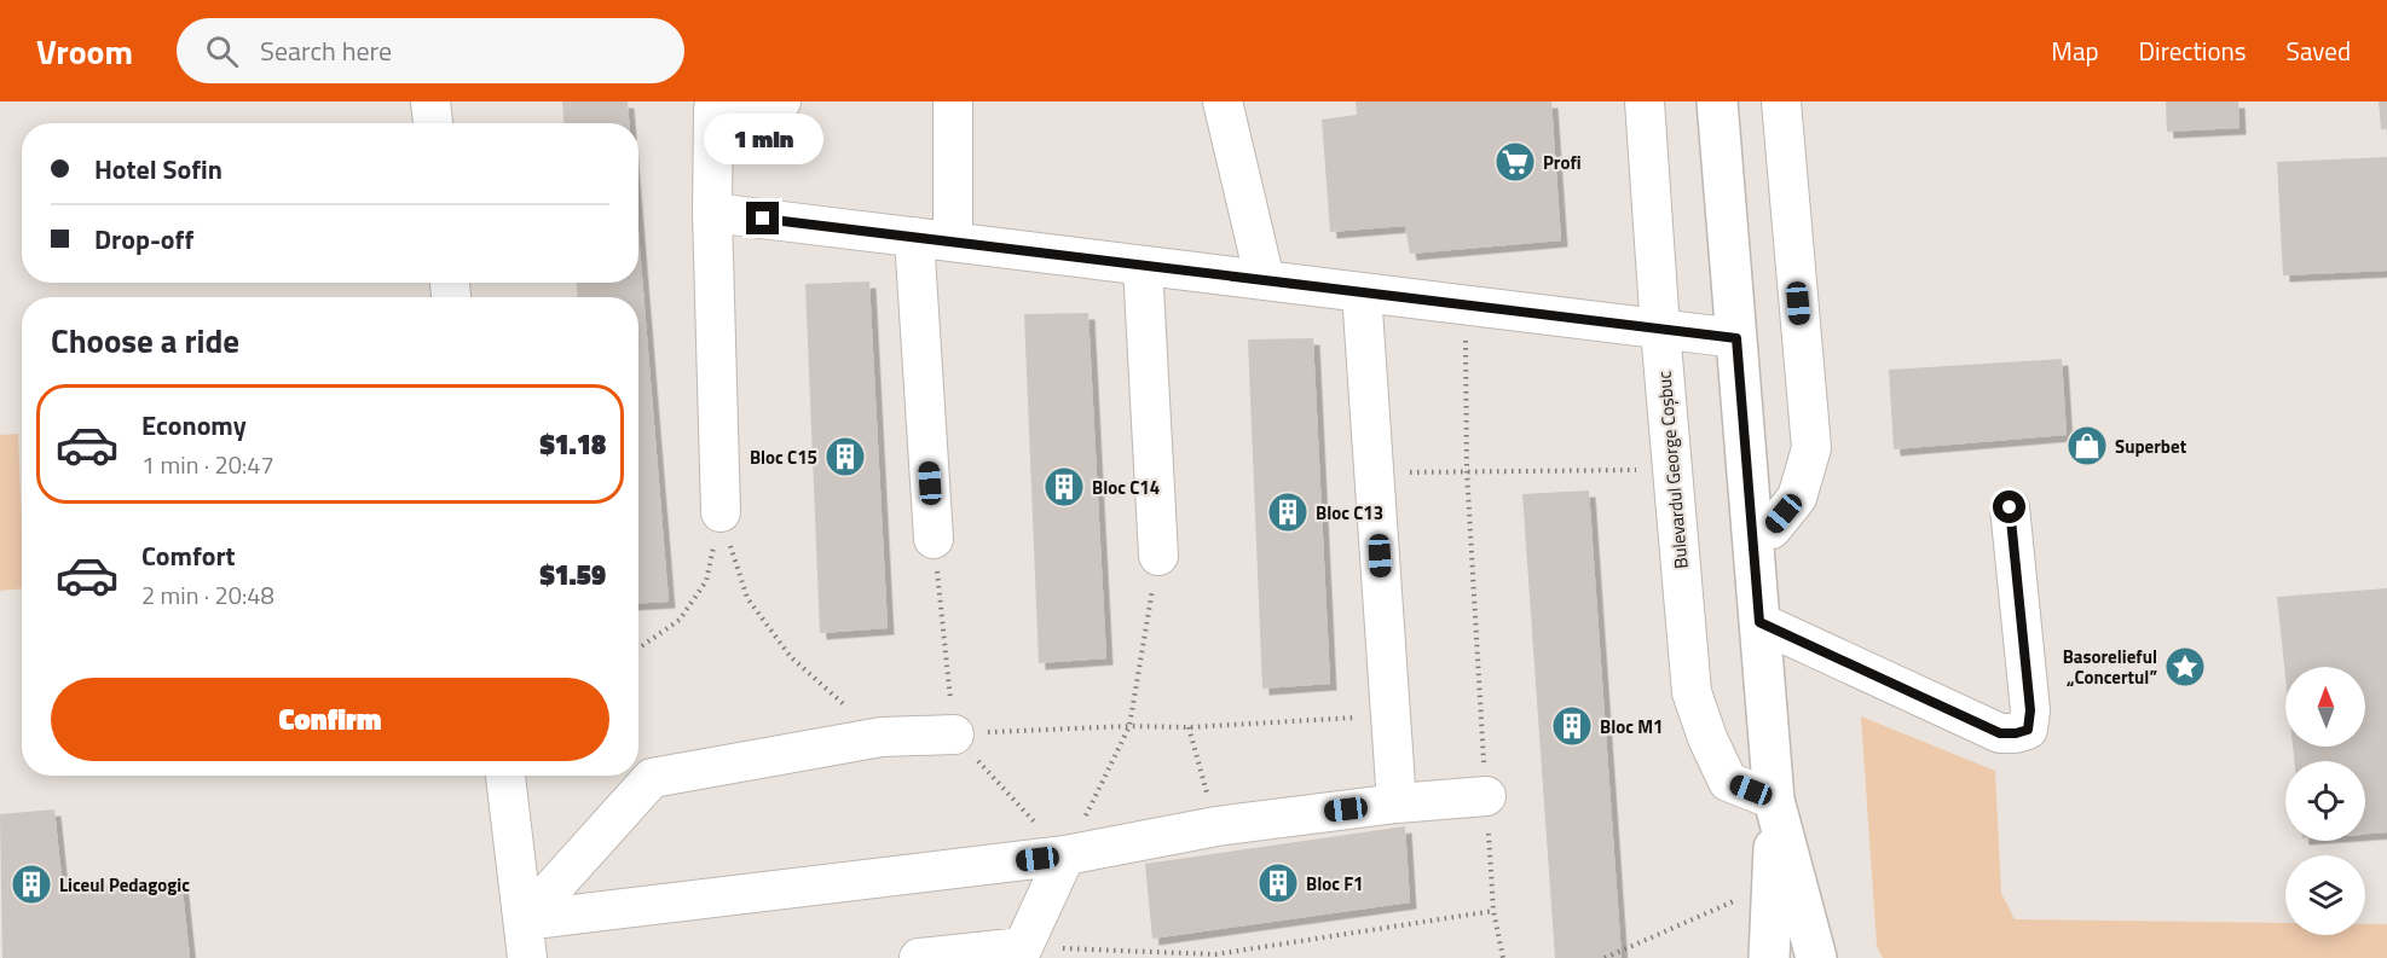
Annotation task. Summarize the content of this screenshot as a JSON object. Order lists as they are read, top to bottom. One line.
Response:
{"streets":{"lane":["Bulevardul George Coșbuc"]},"places":{"supermarket":["Profi"],"shop":["Superbet"],"building":["Bloc C15","Bloc C14","Bloc C13","Bloc M1","Bloc F1","Liceul Pedagogic"],"place":["Basorelieful „Concertul”"]},"north":"top","page":{"header":"Vroom","search":"Search here","nav":["Map","Directions","Saved"],"bubble":"1 min","banner":["Hotel Sofin","Drop-off"],"heading":"Choose a ride","list":[{"name":"Economy","note":"1 min · 20:47","value":"$1.18"},{"name":"Comfort","note":"2 min · 20:48","value":"$1.59"}],"buttons":"Confirm"}}
